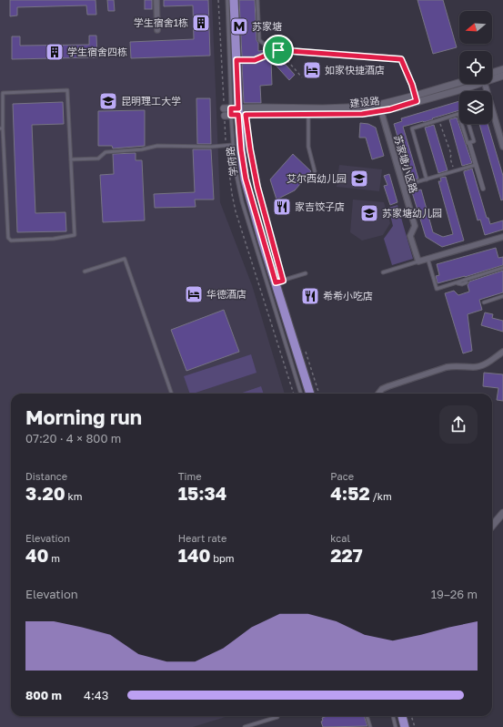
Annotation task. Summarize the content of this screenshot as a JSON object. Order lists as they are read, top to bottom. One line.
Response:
{"streets":{"main road":["学府路"],"street":["建设路","苏家塘小区路"]},"crossings":[["建设路","学府路"],["建设路","苏家塘小区路"]],"places":{"building":["学生宿舍1栋","学生宿舍四栋"],"metro station":["苏家塘"],"hotel":["如家快捷酒店","华德酒店"],"school or university":["昆明理工大学","艾尔西幼儿园","苏家塘幼儿园"],"restaurant":["家吉饺子店","希希小吃店"]},"north":"left","page":{"heading":["Morning run","07:20 · 4 × 800 m"],"stats":[["Distance","3.20 km"],["Time","15:34"],["Pace","4:52 /km"],["Elevation","40 m"],["Heart rate","140 bpm"],["kcal","227"]],"chart":["Elevation","19–26 m"],"list":[{"name":"800 m","note":"4:43"}]}}
